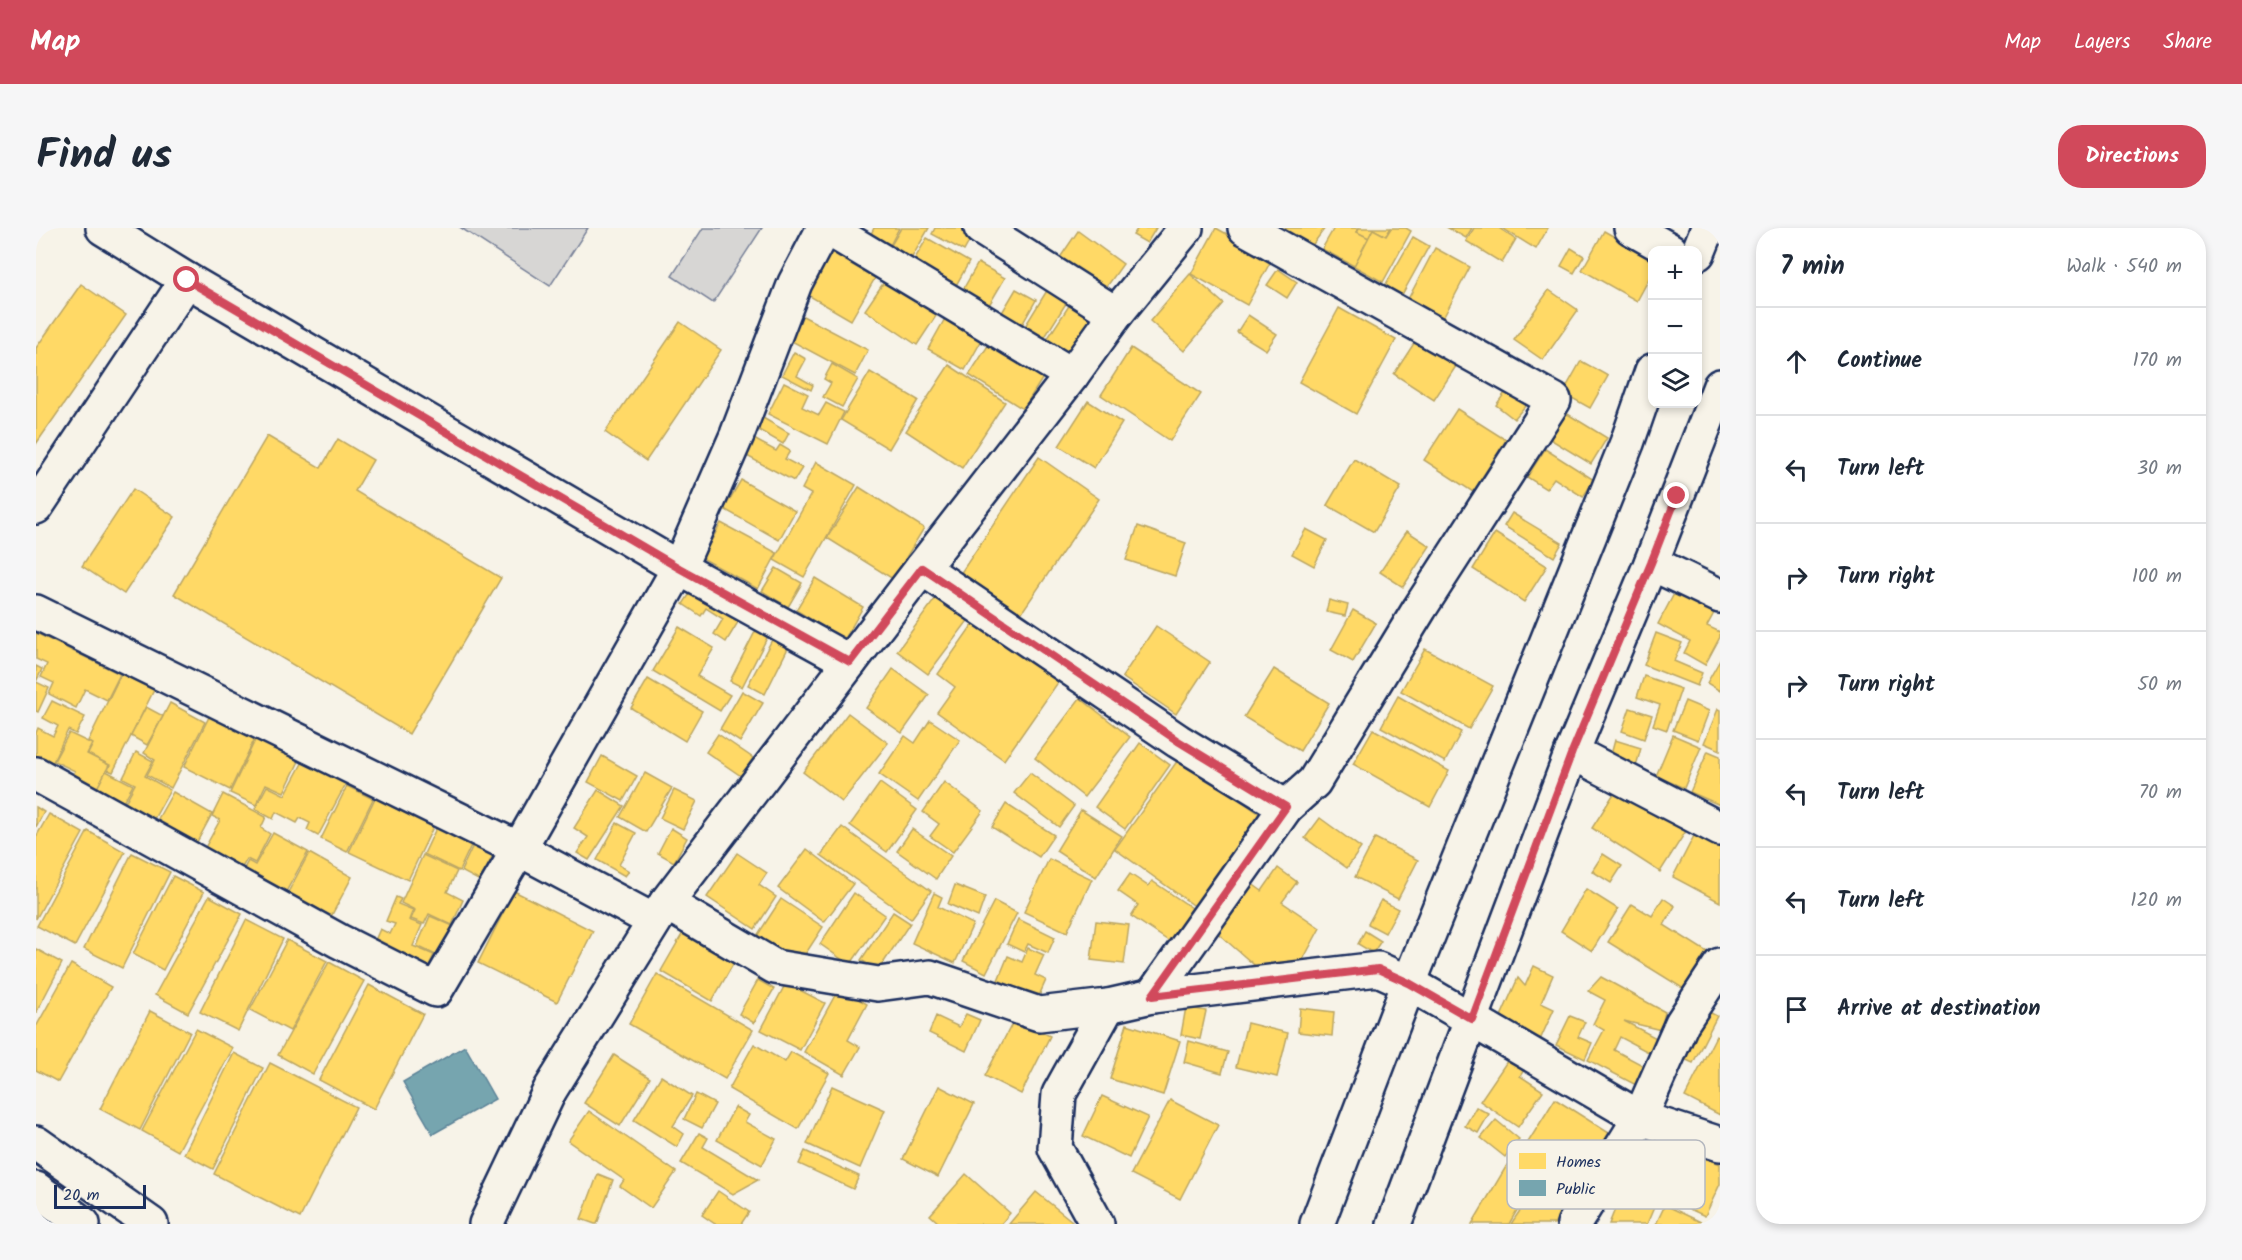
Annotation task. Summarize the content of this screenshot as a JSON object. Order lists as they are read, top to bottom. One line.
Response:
{"legend":["Homes","Public"],"scale_bar":"20 m","page":{"header":"Map","nav":["Map","Layers","Share"],"title":"Find us","buttons":"Directions","heading":["7 min","Walk · 540 m"],"map_buttons":["+","−"],"list":[["Continue","170 m"],["Turn left","30 m"],["Turn right","100 m"],["Turn right","50 m"],["Turn left","70 m"],["Turn left","120 m"],"Arrive at destination"],"scale":"20 m"}}
